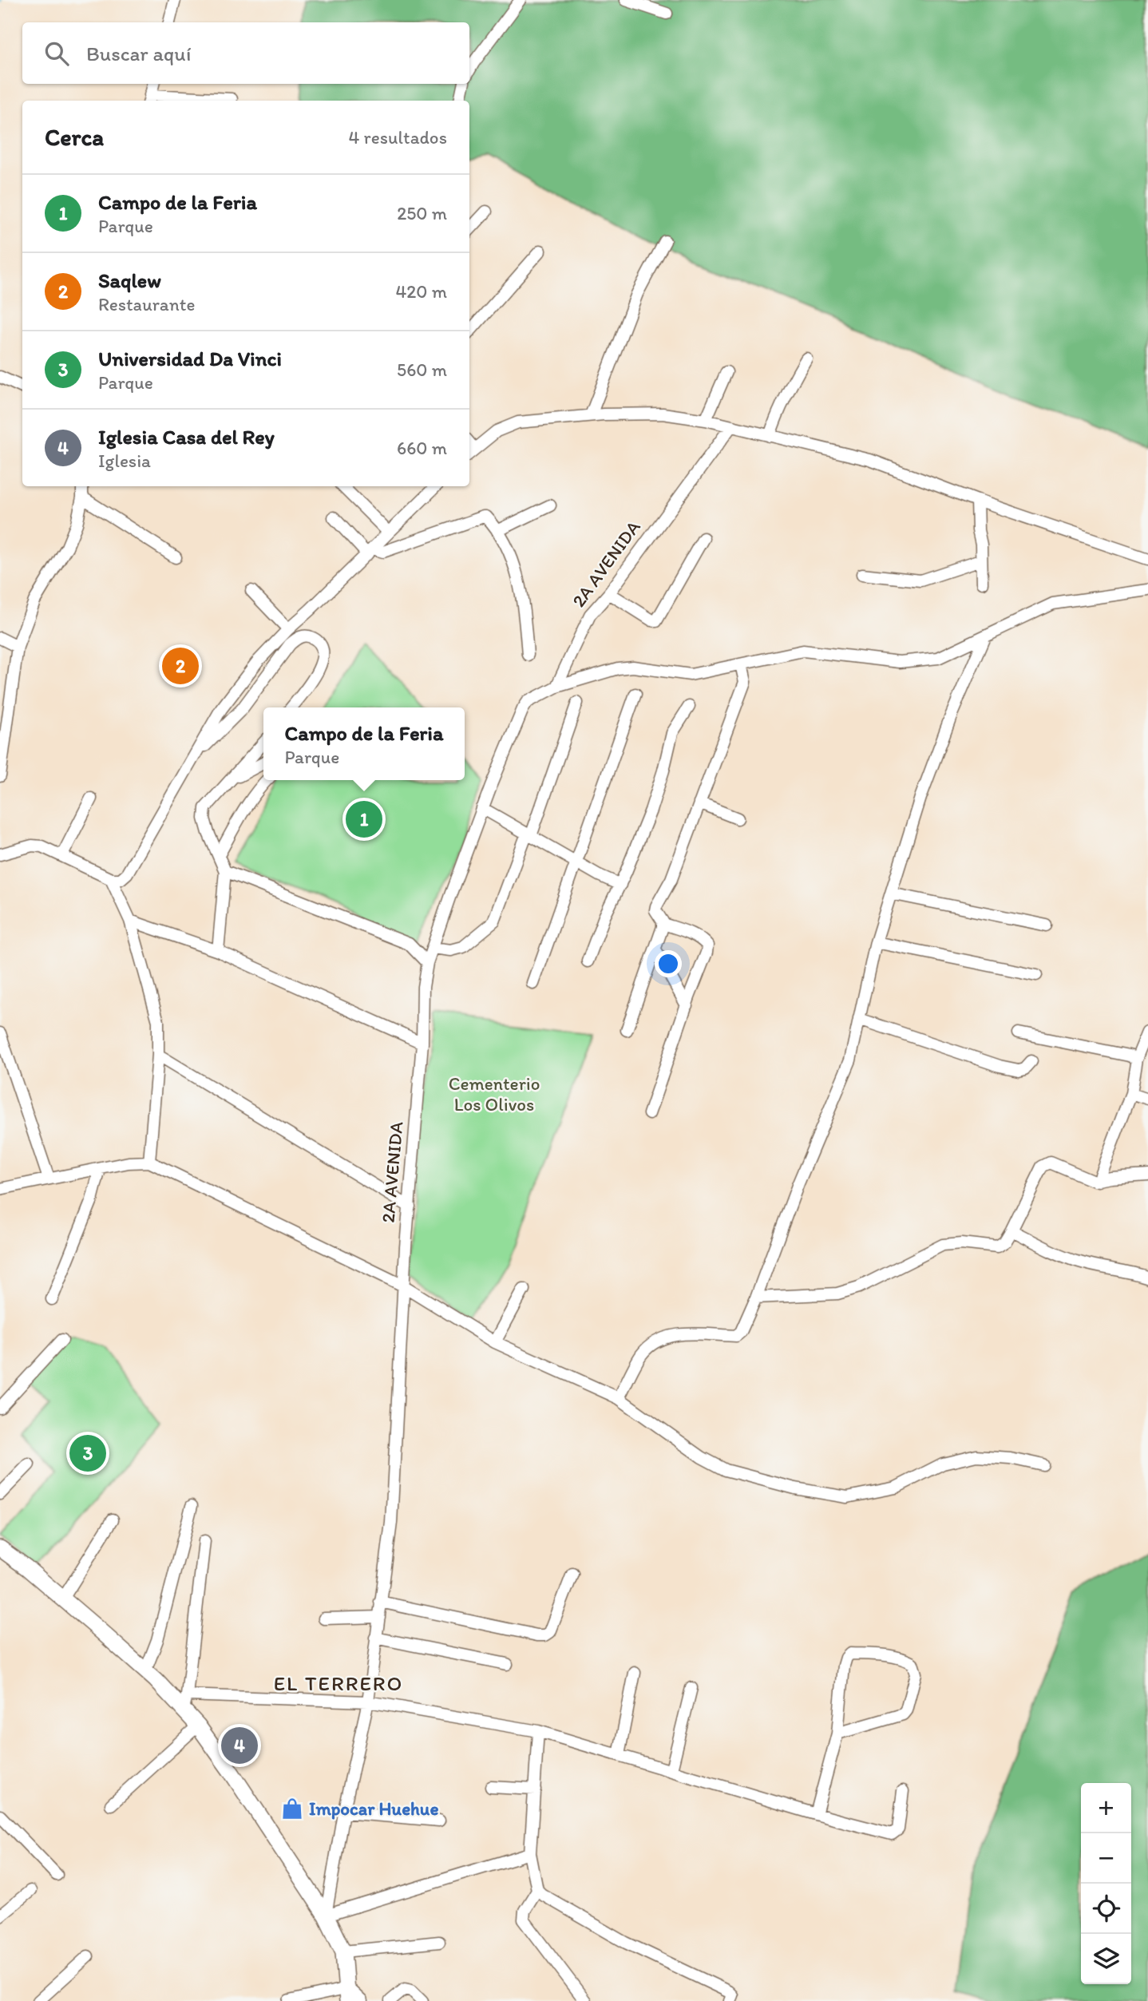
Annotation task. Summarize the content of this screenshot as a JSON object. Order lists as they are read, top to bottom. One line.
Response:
{"streets":{"street":["2A AVENIDA"]},"districts":["EL TERRERO"],"parks":["Cementerio Los Olivos"],"places":{"shop":["Impocar Huehue"]},"page":{"search":"Buscar aquí","heading":["Cerca","4 resultados"],"list":[{"mark":"1","name":"Campo de la Feria","note":"Parque","value":"250 m"},{"mark":"2","name":"Saqlew","note":"Restaurante","value":"420 m"},{"mark":"3","name":"Universidad Da Vinci","note":"Parque","value":"560 m"},{"mark":"4","name":"Iglesia Casa del Rey","note":"Iglesia","value":"660 m"}],"pins":["2","1","3","4"],"popup":["Campo de la Feria","Parque"],"map_buttons":["+","−"]}}
